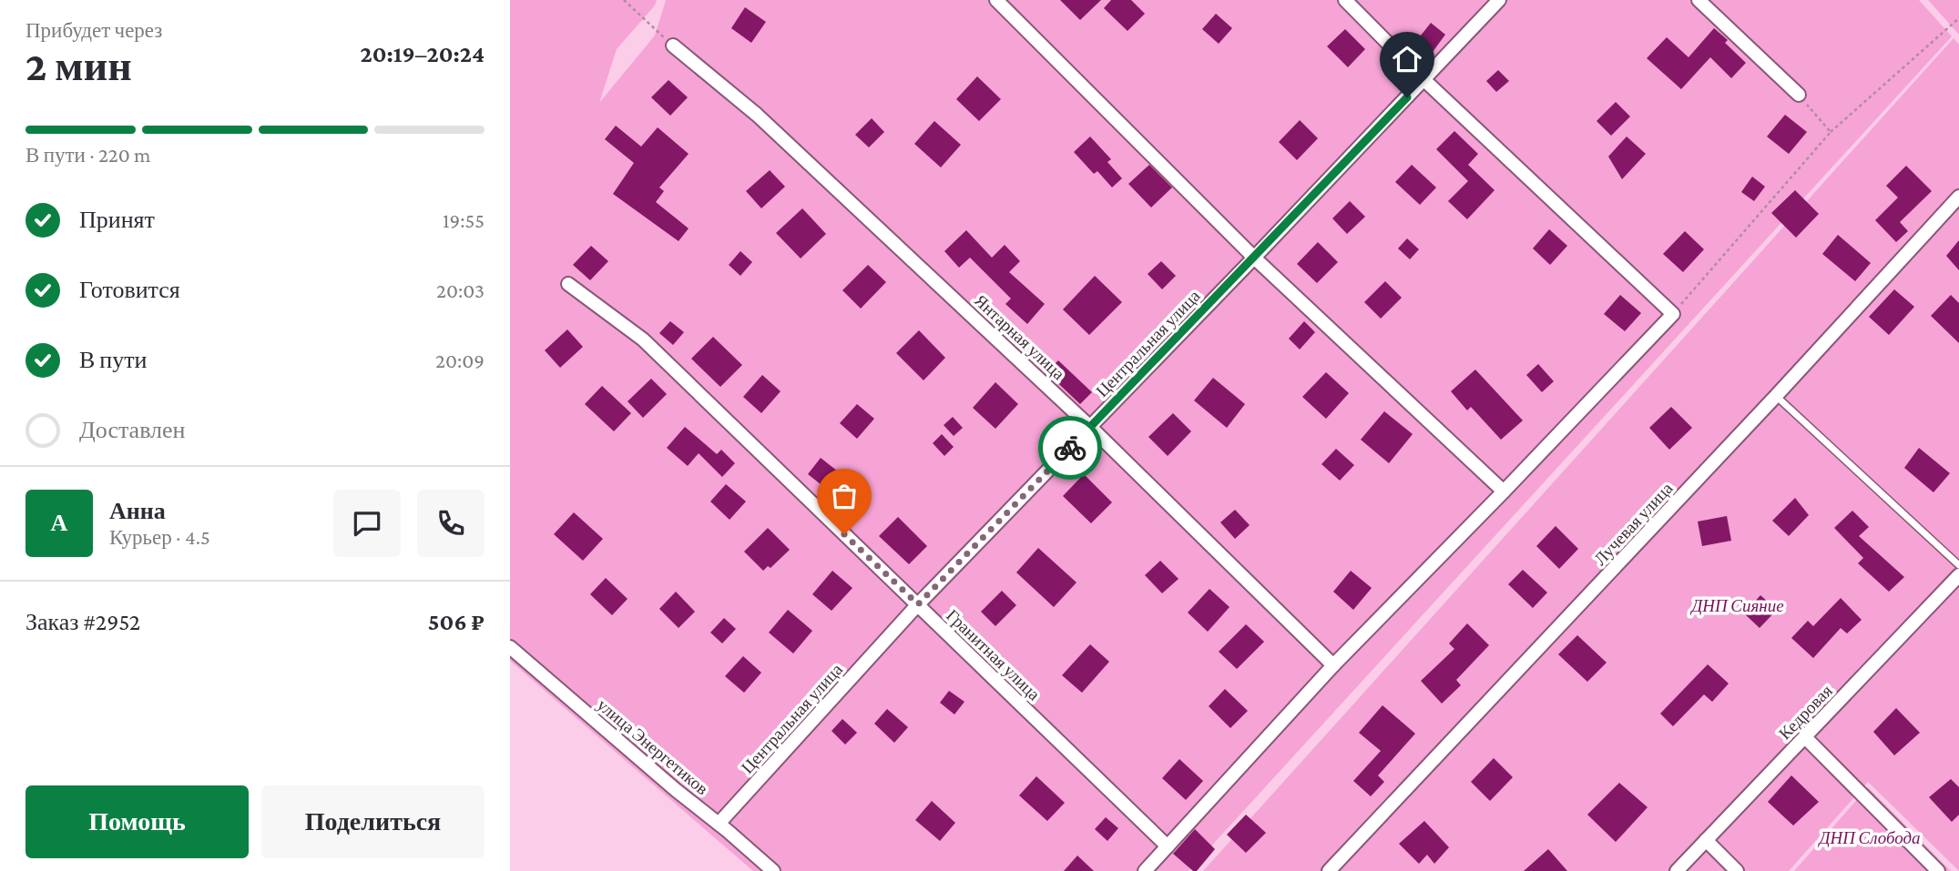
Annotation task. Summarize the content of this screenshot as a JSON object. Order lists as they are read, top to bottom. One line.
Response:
{"streets":{"street":["Янтарная улица","Центральная улица","Лучевая улица","Гранитная улица","Кедровая","улица Энергетиков"]},"crossings":[["Янтарная улица","Центральная улица"],["Центральная улица","Гранитная улица"],["Центральная улица","улица Энергетиков"]],"parks":["ДНП Сияние","ДНП Слобода"],"page":{"heading":["2 мин","Прибудет через","20:19–20:24"],"panel":["Анна","Курьер · 4.5","Заказ #2952","506 ₽"],"bar":"В пути · 220 m","list":[["Принят","19:55"],["Готовится","20:03"],["В пути","20:09"],"Доставлен"],"round":"А","buttons":["Помощь","Поделиться"]}}
